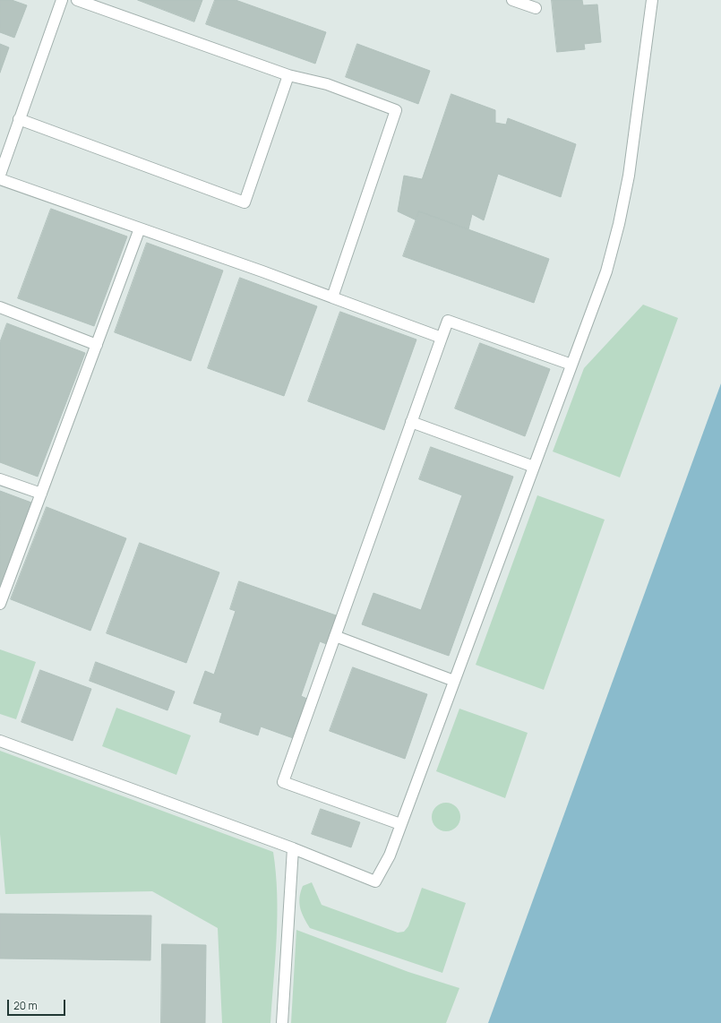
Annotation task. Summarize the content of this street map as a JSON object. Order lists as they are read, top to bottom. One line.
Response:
{"scale_bar":"20 m"}
